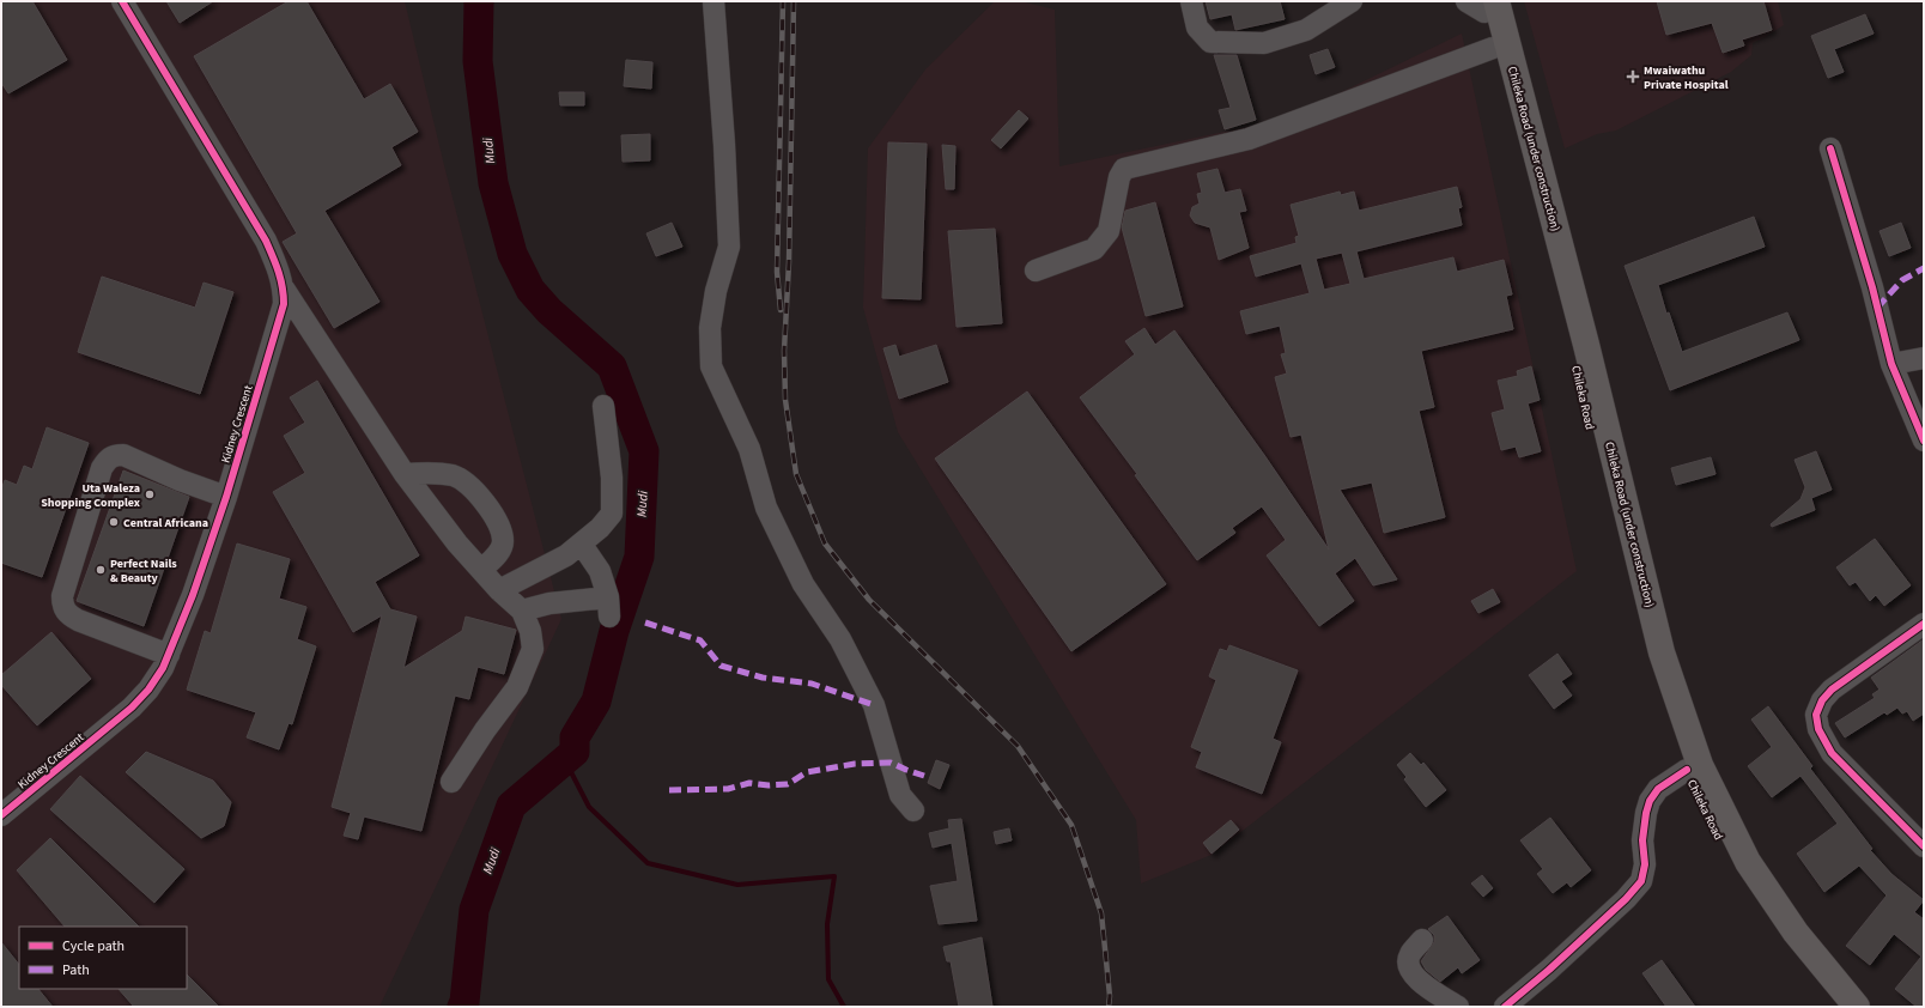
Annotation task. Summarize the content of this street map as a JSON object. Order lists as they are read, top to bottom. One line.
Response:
{"streets":{"highway":["Chileka Road (under construction)","Chileka Road"],"street":["Kidney Crescent"]},"crossings":[["Chileka Road (under construction)","Chileka Road"]],"water":["Mudi"],"places":{"health":["Mwaiwathu Private Hospital"],"other":["Uta Waleza Shopping Complex","Central Africana","Perfect Nails & Beauty"]},"legend":["Cycle path","Path"]}
